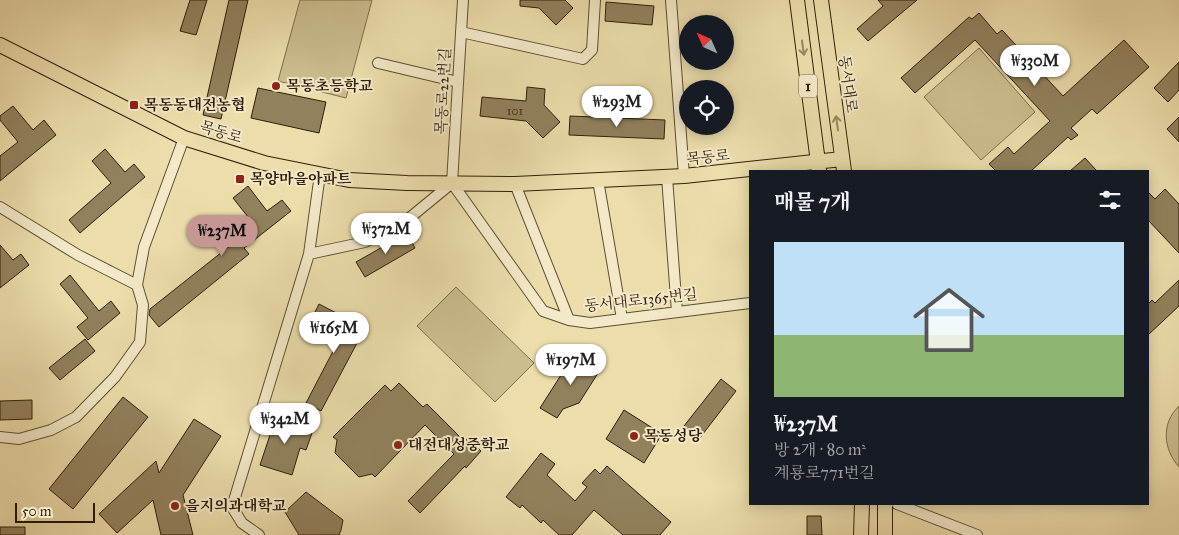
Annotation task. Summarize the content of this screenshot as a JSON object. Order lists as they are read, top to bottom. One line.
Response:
{"streets":{"main road":["동서대로","1","목동로"],"street":["목동로22번길","동서대로1365번길"]},"crossings":[["동서대로","목동로"],["1","목동로"],["목동로22번길","목동로"],["목동로22번길","동서대로1365번길"],["목동로","동서대로1365번길"]],"places":{"other":["목동초등학교","목동성당","대전대성중학교","을지의과대학교"],"transit":["목동동대전농협","목양마을아파트"]},"house_numbers":["101"],"scale_bar":"50 m","north":"top left","page":{"price":["₩330M","₩293M","₩372M","₩237M","₩165M","₩197M","₩342M"],"heading":"매물 7개","list":[{"name":"₩237M","note":"방 2개 · 80 m² · 계룡로771번길"}],"scale":"50 m"}}
